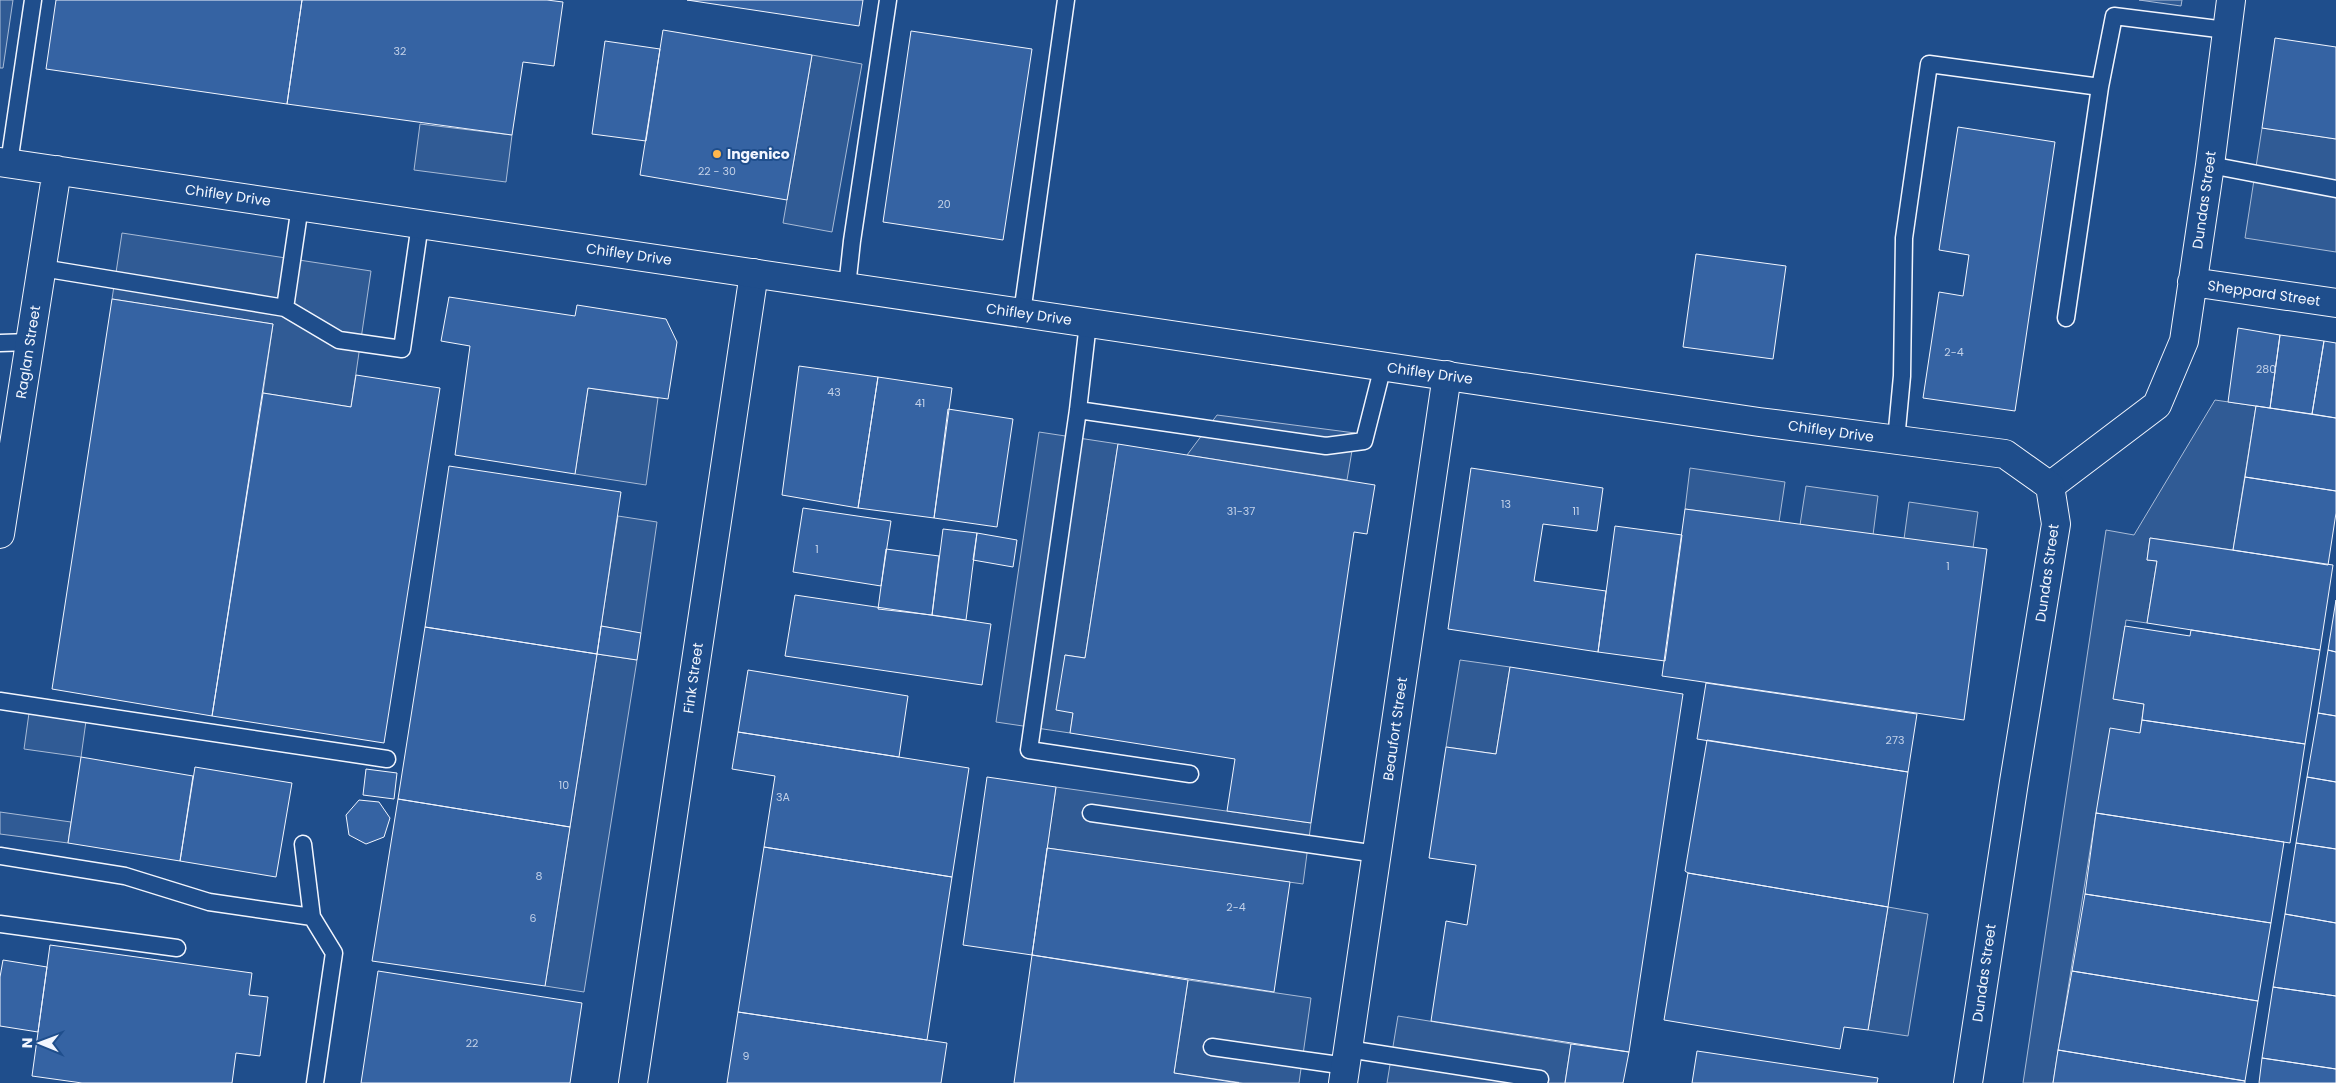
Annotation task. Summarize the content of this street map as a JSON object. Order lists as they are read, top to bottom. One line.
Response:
{"streets":{"street":["Chifley Drive","Dundas Street","Sheppard Street","Raglan Street","Fink Street","Beaufort Street"]},"crossings":[["Chifley Drive","Dundas Street"],["Chifley Drive","Raglan Street"],["Chifley Drive","Fink Street"],["Chifley Drive","Beaufort Street"],["Dundas Street","Sheppard Street"]],"places":["Ingenico"],"house_numbers":["32","22 - 30","20","2-4","280","43","41","13","31-37","11","1","1","273","10","3A","8","2-4","6","22","9"],"north":"left"}
